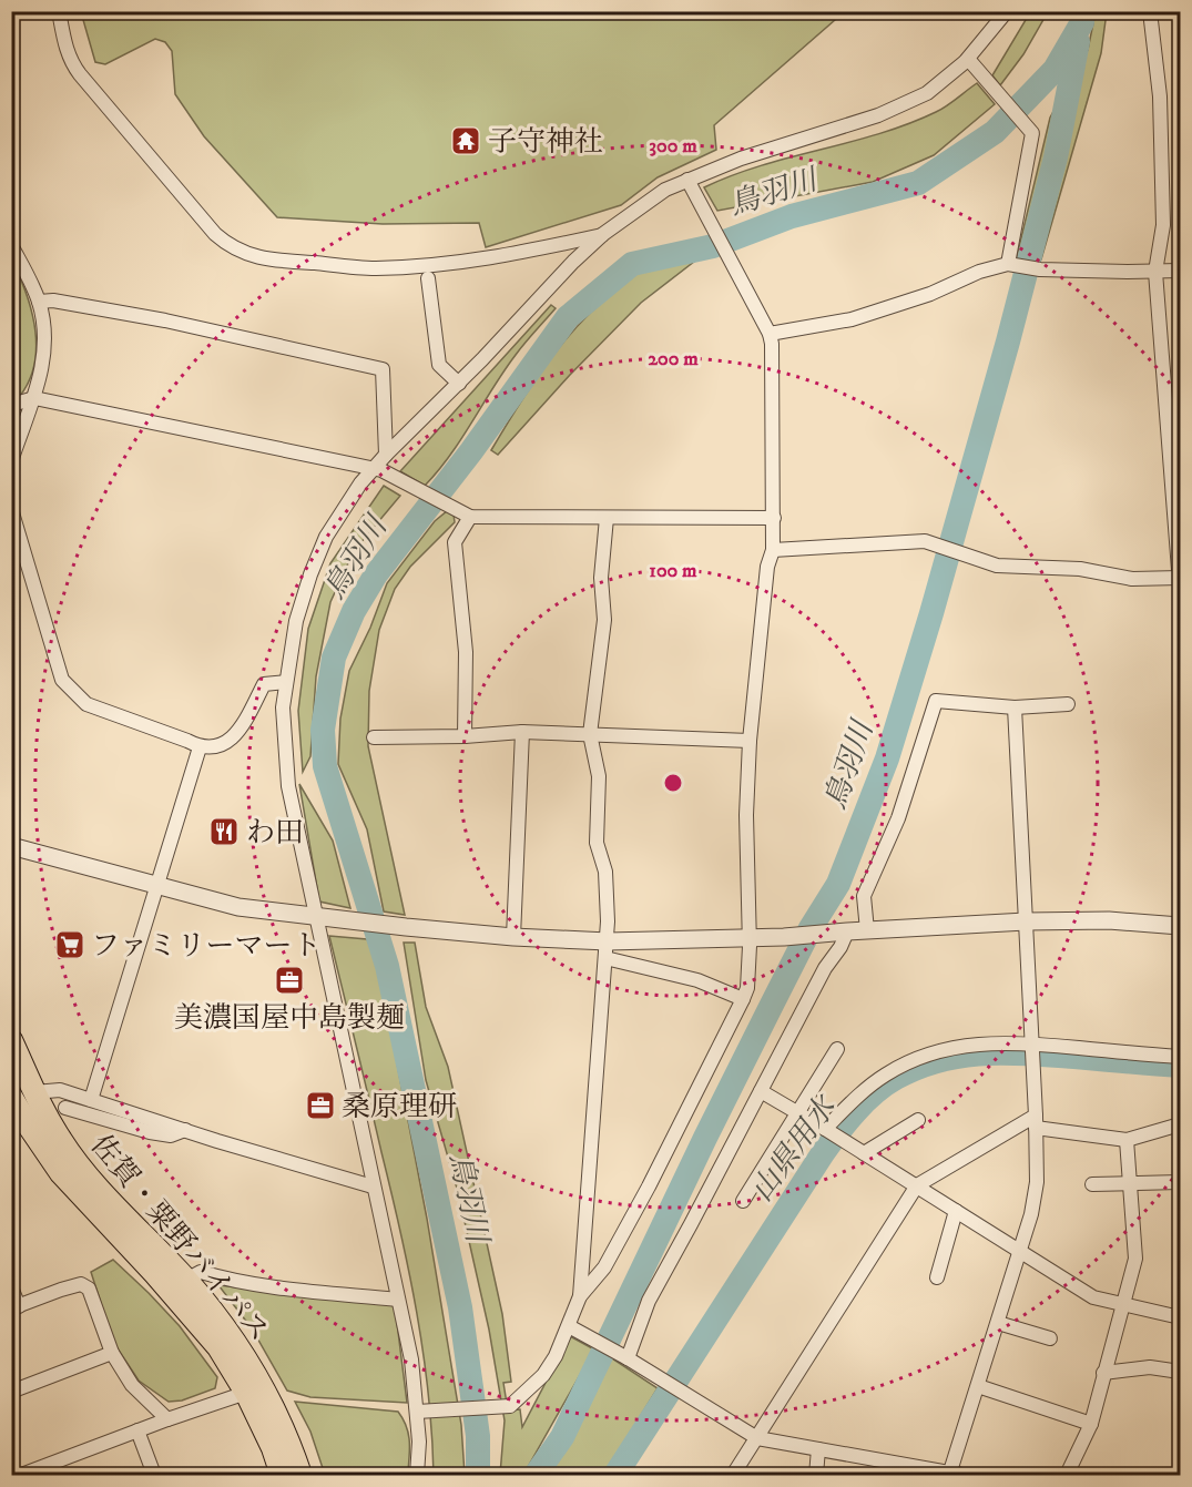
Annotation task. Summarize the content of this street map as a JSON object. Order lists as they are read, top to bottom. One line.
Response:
{"streets":{"highway":["佐賀・粟野バイパス"]},"water":["鳥羽川","山県用水"],"places":{"temple":["子守神社"],"restaurant":["わ田"],"supermarket":["ファミリーマート"],"office":["美濃国屋中島製麺","桑原理研"]},"rings":["300 m","200 m","100 m"]}
